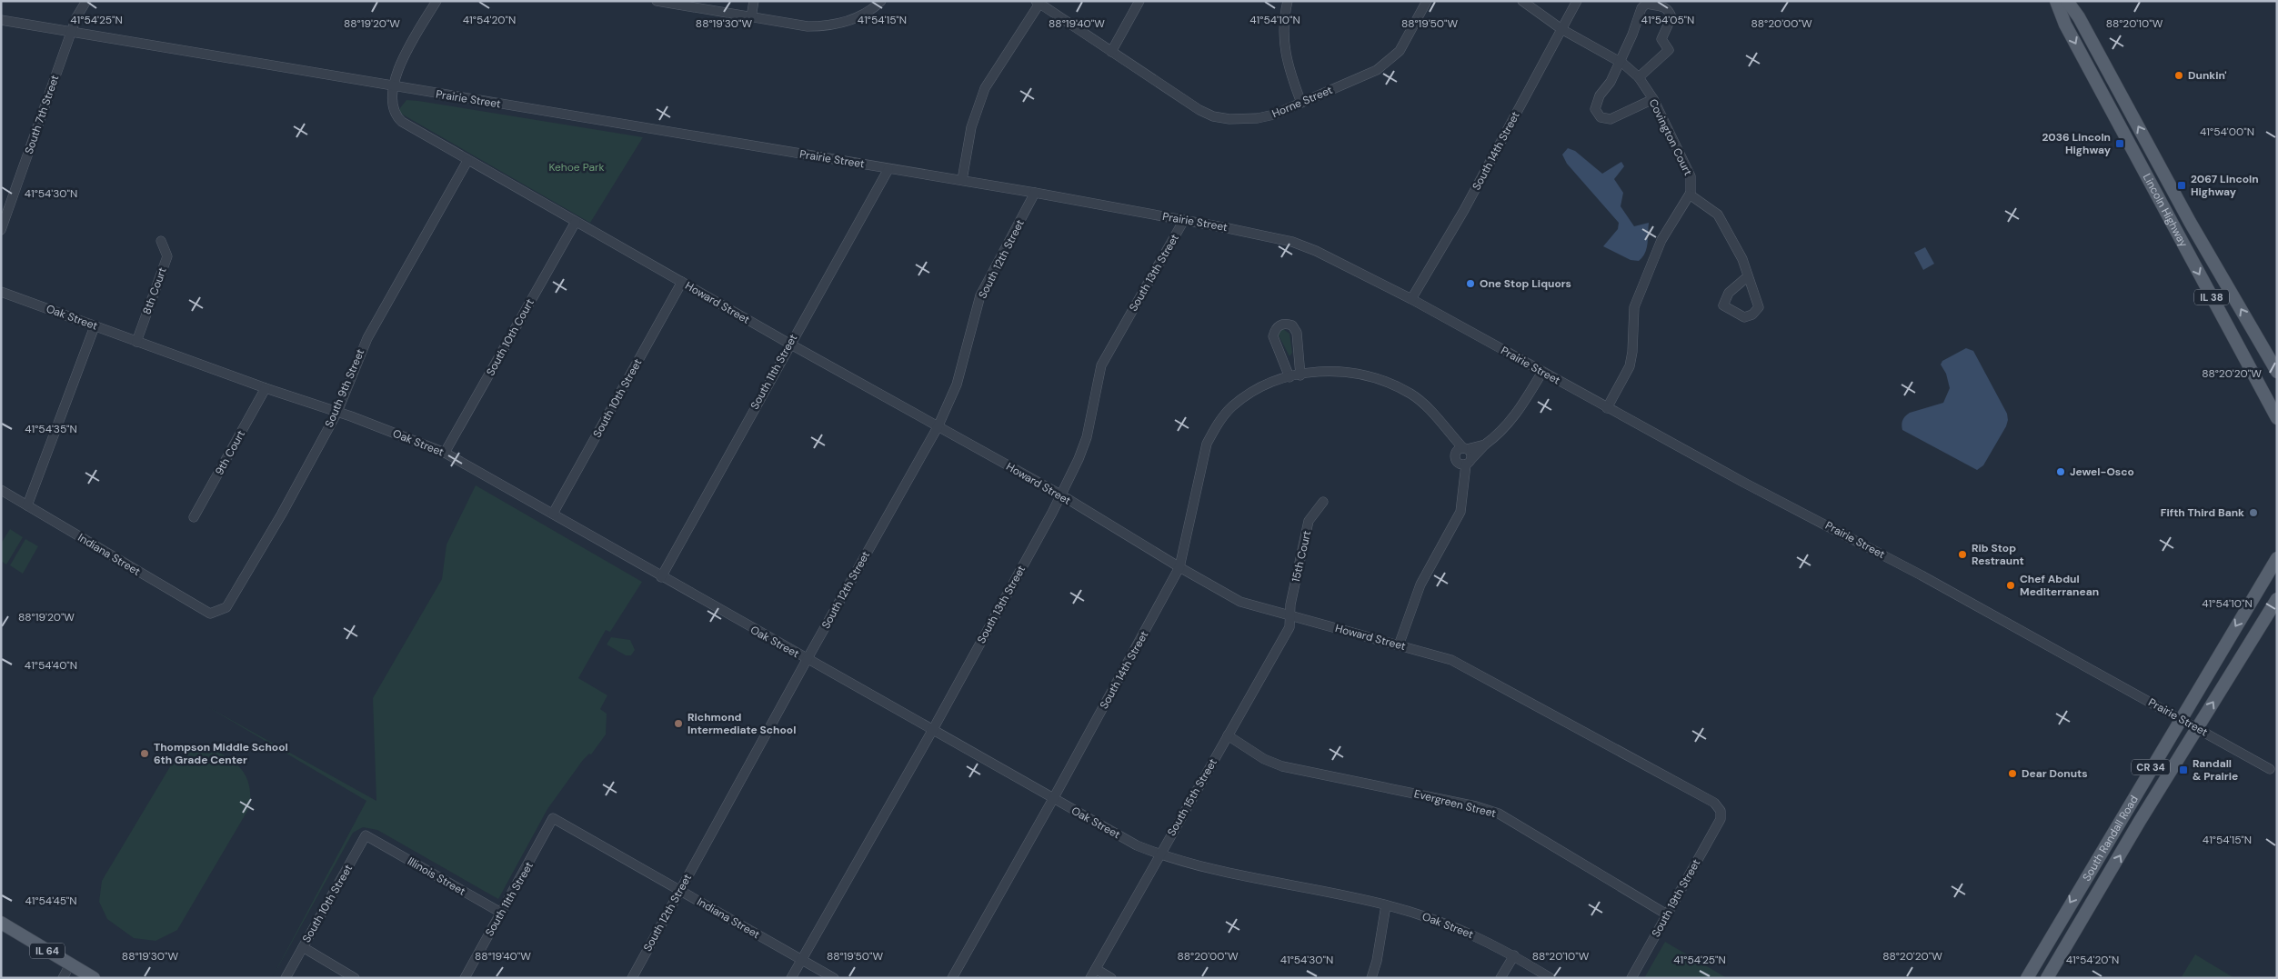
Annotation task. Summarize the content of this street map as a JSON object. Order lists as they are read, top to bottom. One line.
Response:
{"streets":{"main road":["Lincoln Highway","IL 38","CR 34","South Randall Road","IL 64"],"street":["Prairie Street","Horne Street","South 7th Street","Covington Court","South 14th Street","South 12th Street","South 13th Street","8th Court","Howard Street","Oak Street","South 10th Court","South 11th Street","South 9th Street","South 10th Street","9th Court","Indiana Street","15th Court","South 15th Street","Evergreen Street","Illinois Street","South 19th Street"]},"crossings":[["Prairie Street","South 7th Street"],["Prairie Street","South 14th Street"],["Prairie Street","South 12th Street"],["Prairie Street","South 13th Street"],["Prairie Street","Howard Street"],["Prairie Street","South 11th Street"],["Prairie Street","South Randall Road"],["Covington Court","South 14th Street"],["South 14th Street","Howard Street"],["South 14th Street","Oak Street"],["South 12th Street","Howard Street"],["South 12th Street","Oak Street"],["South 12th Street","Indiana Street"],["South 13th Street","Howard Street"],["South 13th Street","Oak Street"],["South 13th Street","Indiana Street"],["8th Court","Oak Street"],["Howard Street","South 10th Court"],["Howard Street","South 11th Street"],["Howard Street","South 9th Street"],["Howard Street","South 10th Street"],["Howard Street","15th Court"],["Howard Street","South 15th Street"],["Howard Street","South 19th Street"],["Oak Street","South 10th Court"],["Oak Street","South 11th Street"],["Oak Street","South 9th Street"],["Oak Street","South 10th Street"],["Oak Street","9th Court"],["Oak Street","South 15th Street"],["South 11th Street","Indiana Street"],["South 11th Street","Illinois Street"],["South 9th Street","Indiana Street"],["South 10th Street","Illinois Street"],["15th Court","South 15th Street"],["South 15th Street","Evergreen Street"],["Evergreen Street","South 19th Street"]],"parks":["Kehoe Park"],"places":{"other":["Dunkin'","One Stop Liquors","Jewel-Osco","Fifth Third Bank","Rib Stop Restraunt","Chef Abdul Mediterranean","Richmond Intermediate School","Thompson Middle School 6th Grade Center","Dear Donuts"],"transit":["2036 Lincoln Highway","2067 Lincoln Highway","Randall & Prairie"]},"coordinates":["41°54'25\"N","41°54'20\"N","41°54'15\"N","41°54'10\"N","41°54'05\"N","88°19'40\"W","88°20'10\"W","88°19'20\"W","88°19'30\"W","88°19'50\"W","88°20'00\"W","41°54'00\"N","41°54'30\"N","88°20'20\"W","41°54'35\"N","41°54'40\"N","41°54'45\"N"]}
